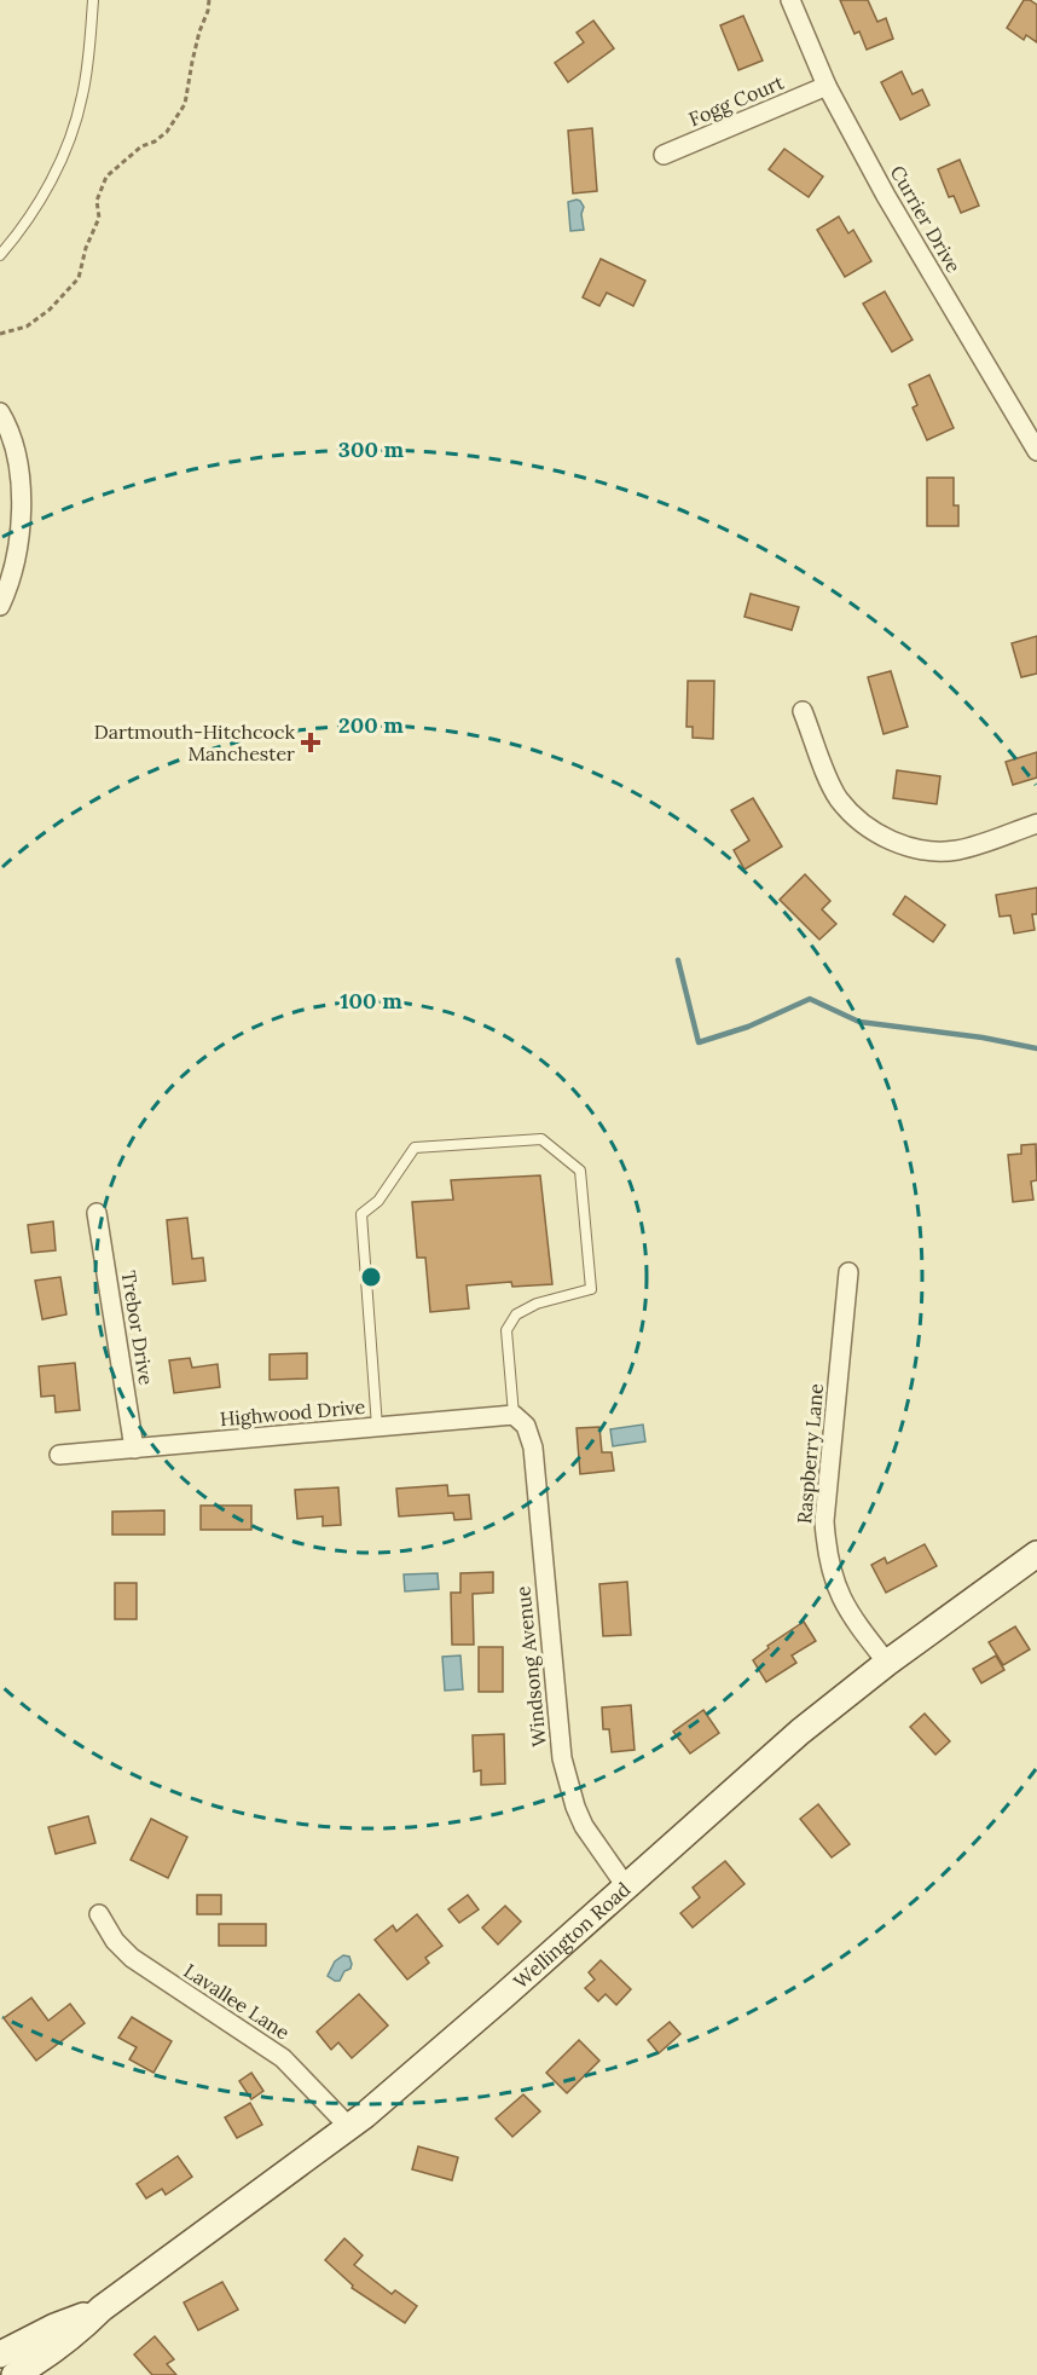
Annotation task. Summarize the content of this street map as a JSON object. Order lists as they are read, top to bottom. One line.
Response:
{"streets":{"main road":["Wellington Road"],"street":["Fogg Court","Currier Drive","Trebor Drive","Highwood Drive","Raspberry Lane","Windsong Avenue","Lavallee Lane"]},"crossings":[["Fogg Court","Currier Drive"],["Trebor Drive","Highwood Drive"],["Highwood Drive","Windsong Avenue"],["Raspberry Lane","Wellington Road"],["Windsong Avenue","Wellington Road"],["Wellington Road","Lavallee Lane"]],"places":{"health":["Dartmouth-Hitchcock Manchester"]},"rings":["300 m","200 m","100 m"]}
